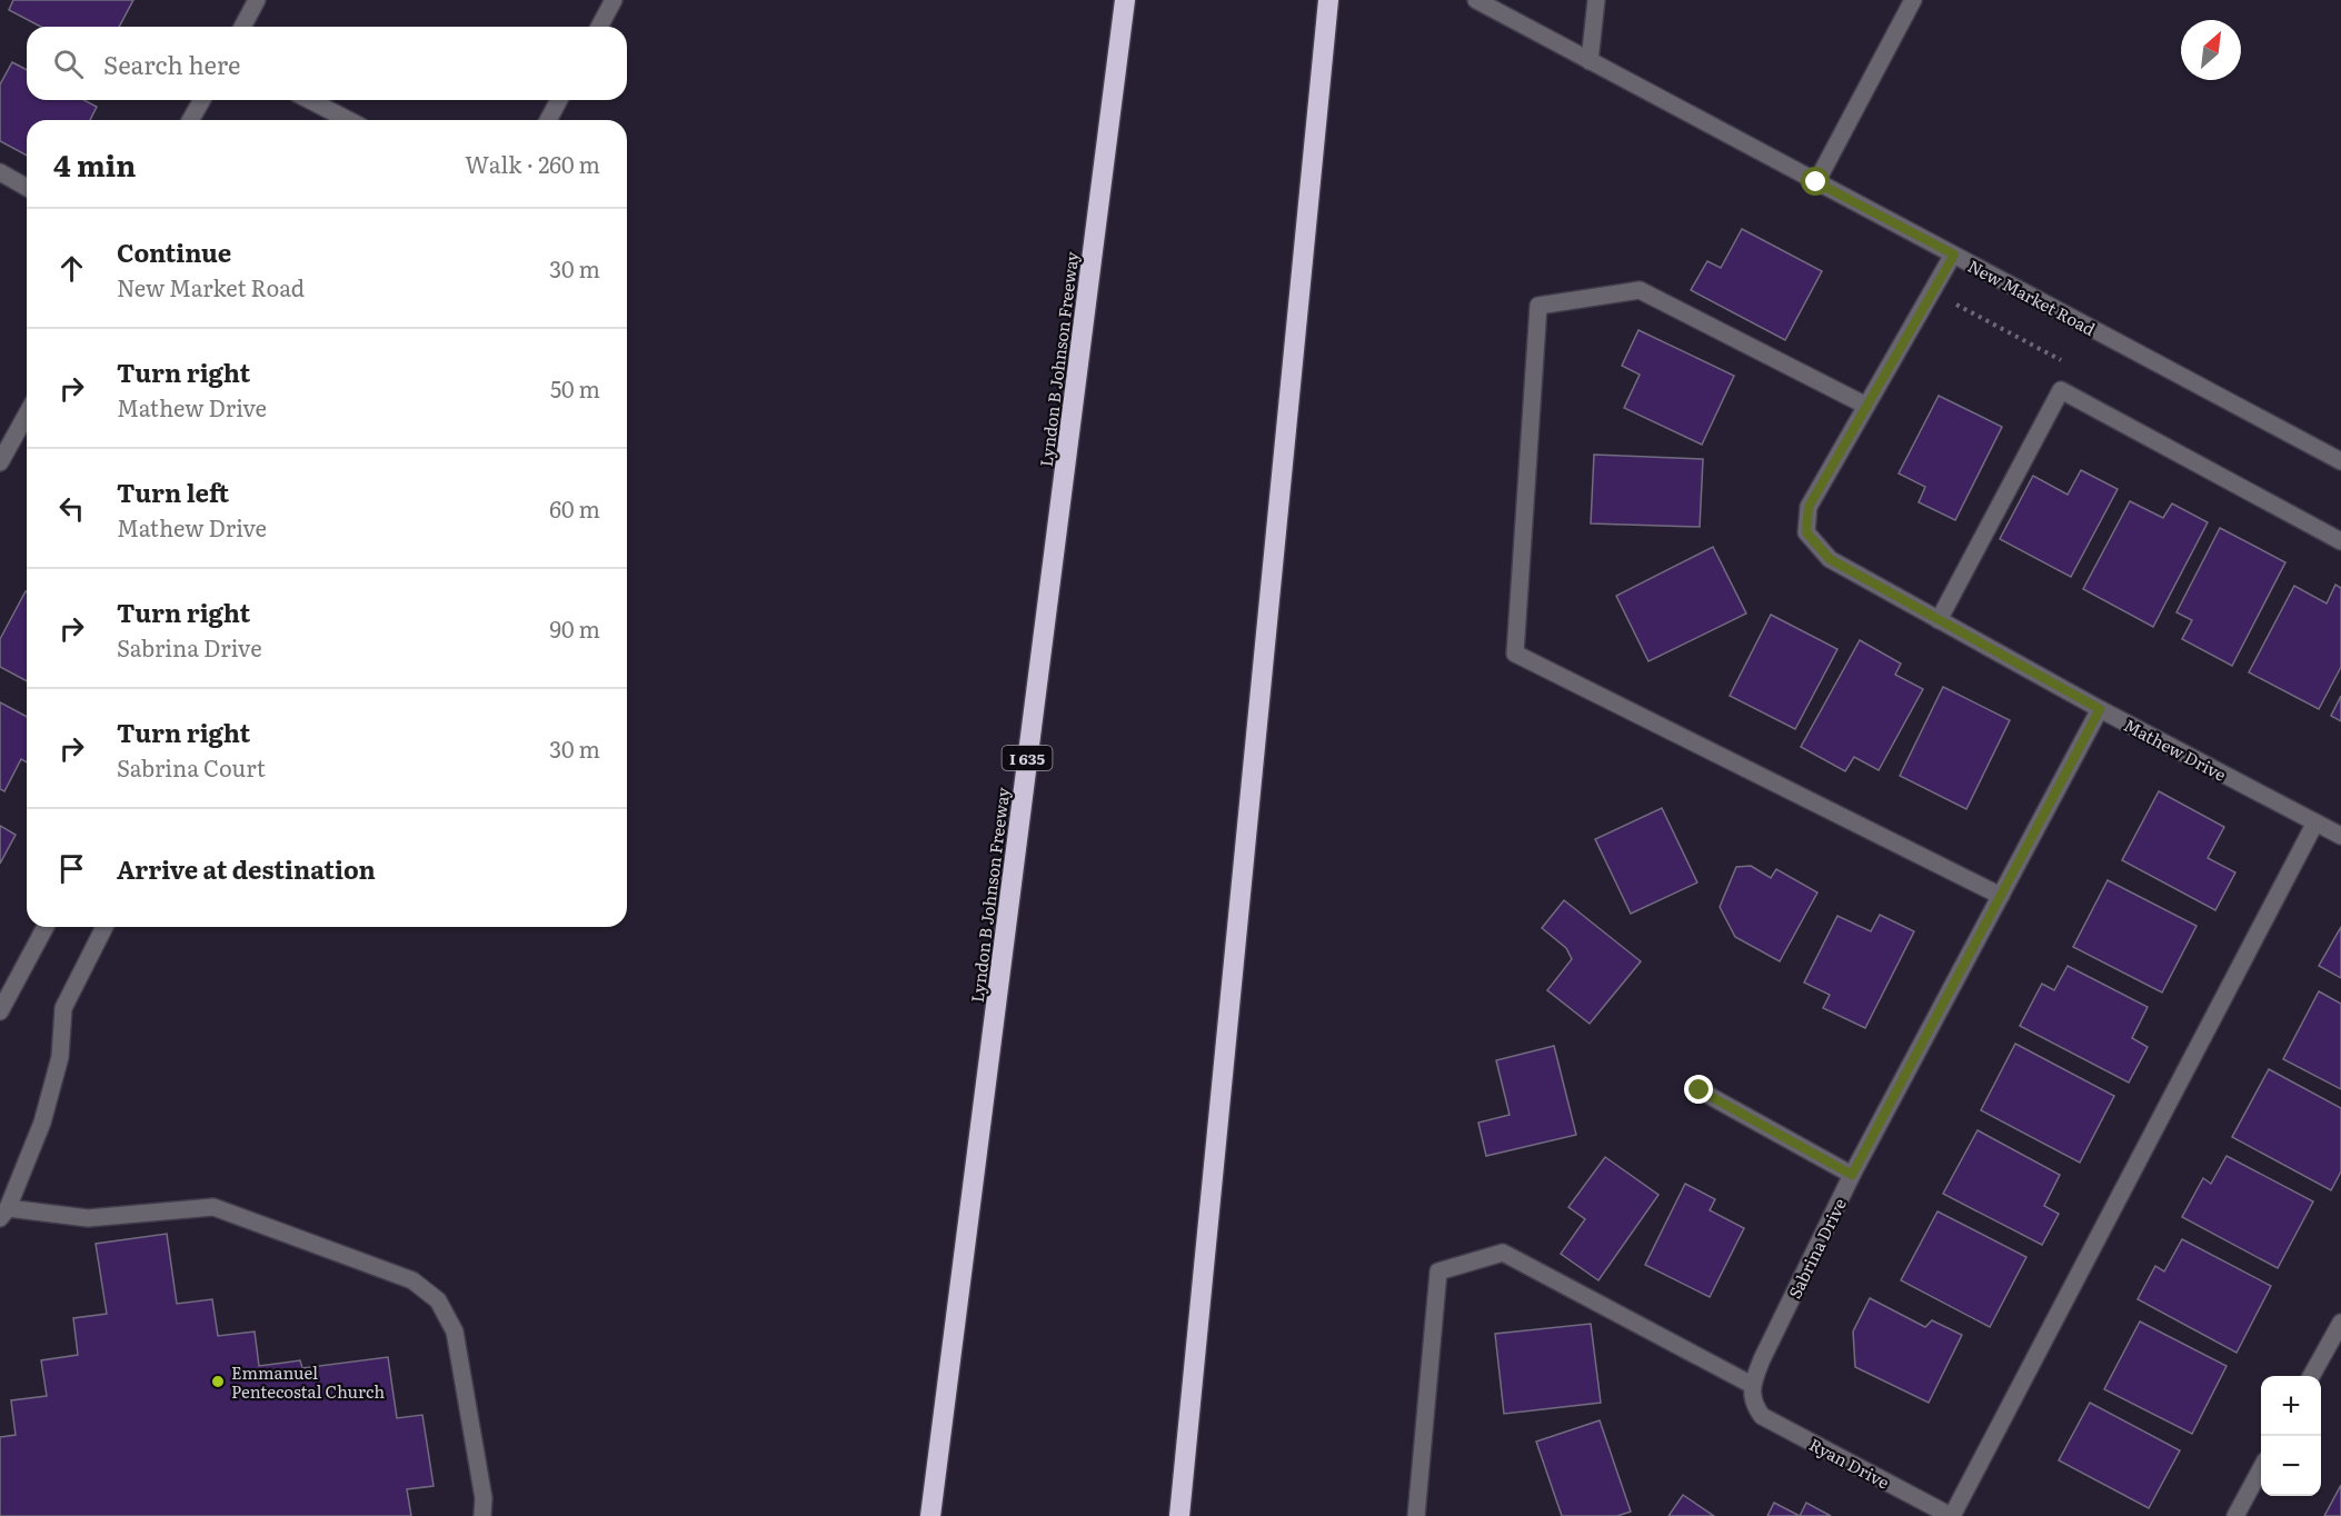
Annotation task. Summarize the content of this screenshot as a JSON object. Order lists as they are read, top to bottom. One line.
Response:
{"streets":{"highway":["Lyndon B Johnson Freeway","I 635"],"street":["New Market Road","Mathew Drive","Sabrina Drive","Ryan Drive"]},"crossings":[["New Market Road","Mathew Drive"],["Mathew Drive","Sabrina Drive"],["Sabrina Drive","Ryan Drive"]],"places":["Emmanuel Pentecostal Church"],"north":"top right","page":{"search":"Search here","heading":["4 min","Walk · 260 m"],"list":[["Continue","New Market Road","30 m"],["Turn right","Mathew Drive","50 m"],["Turn left","Mathew Drive","60 m"],["Turn right","Sabrina Drive","90 m"],["Turn right","Sabrina Court","30 m"],"Arrive at destination"],"map_buttons":["+","−"]}}
